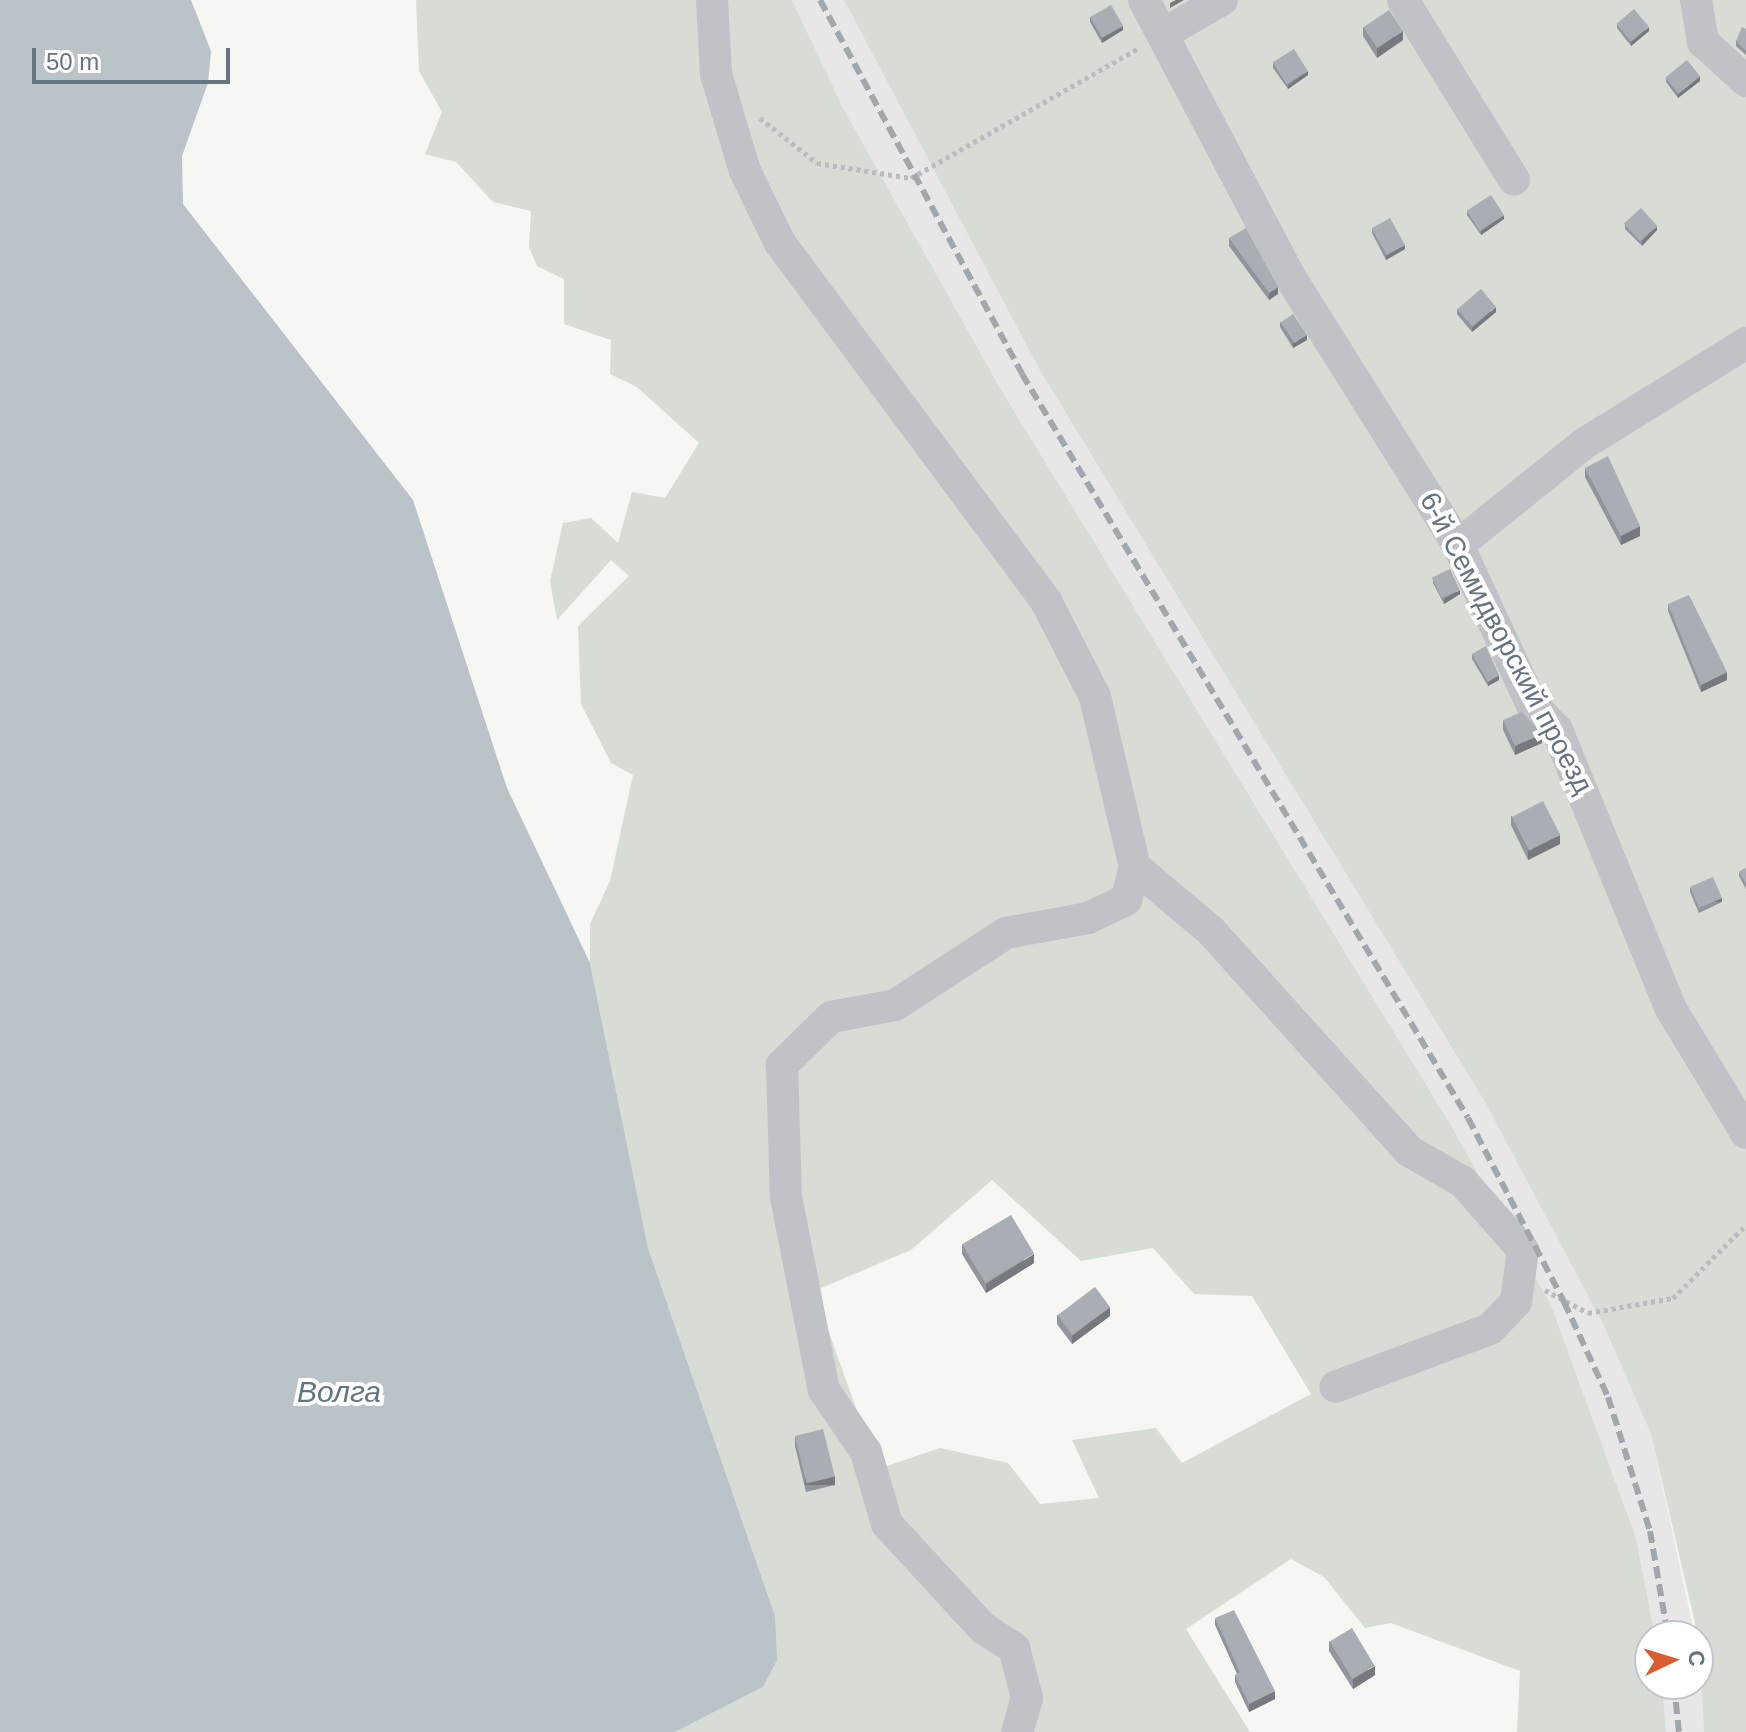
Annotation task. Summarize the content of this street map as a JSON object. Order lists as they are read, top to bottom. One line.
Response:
{"streets":{"street":["6-й Семидворский проезд"]},"water":["Волга"],"scale_bar":"50 m","north":"right"}
